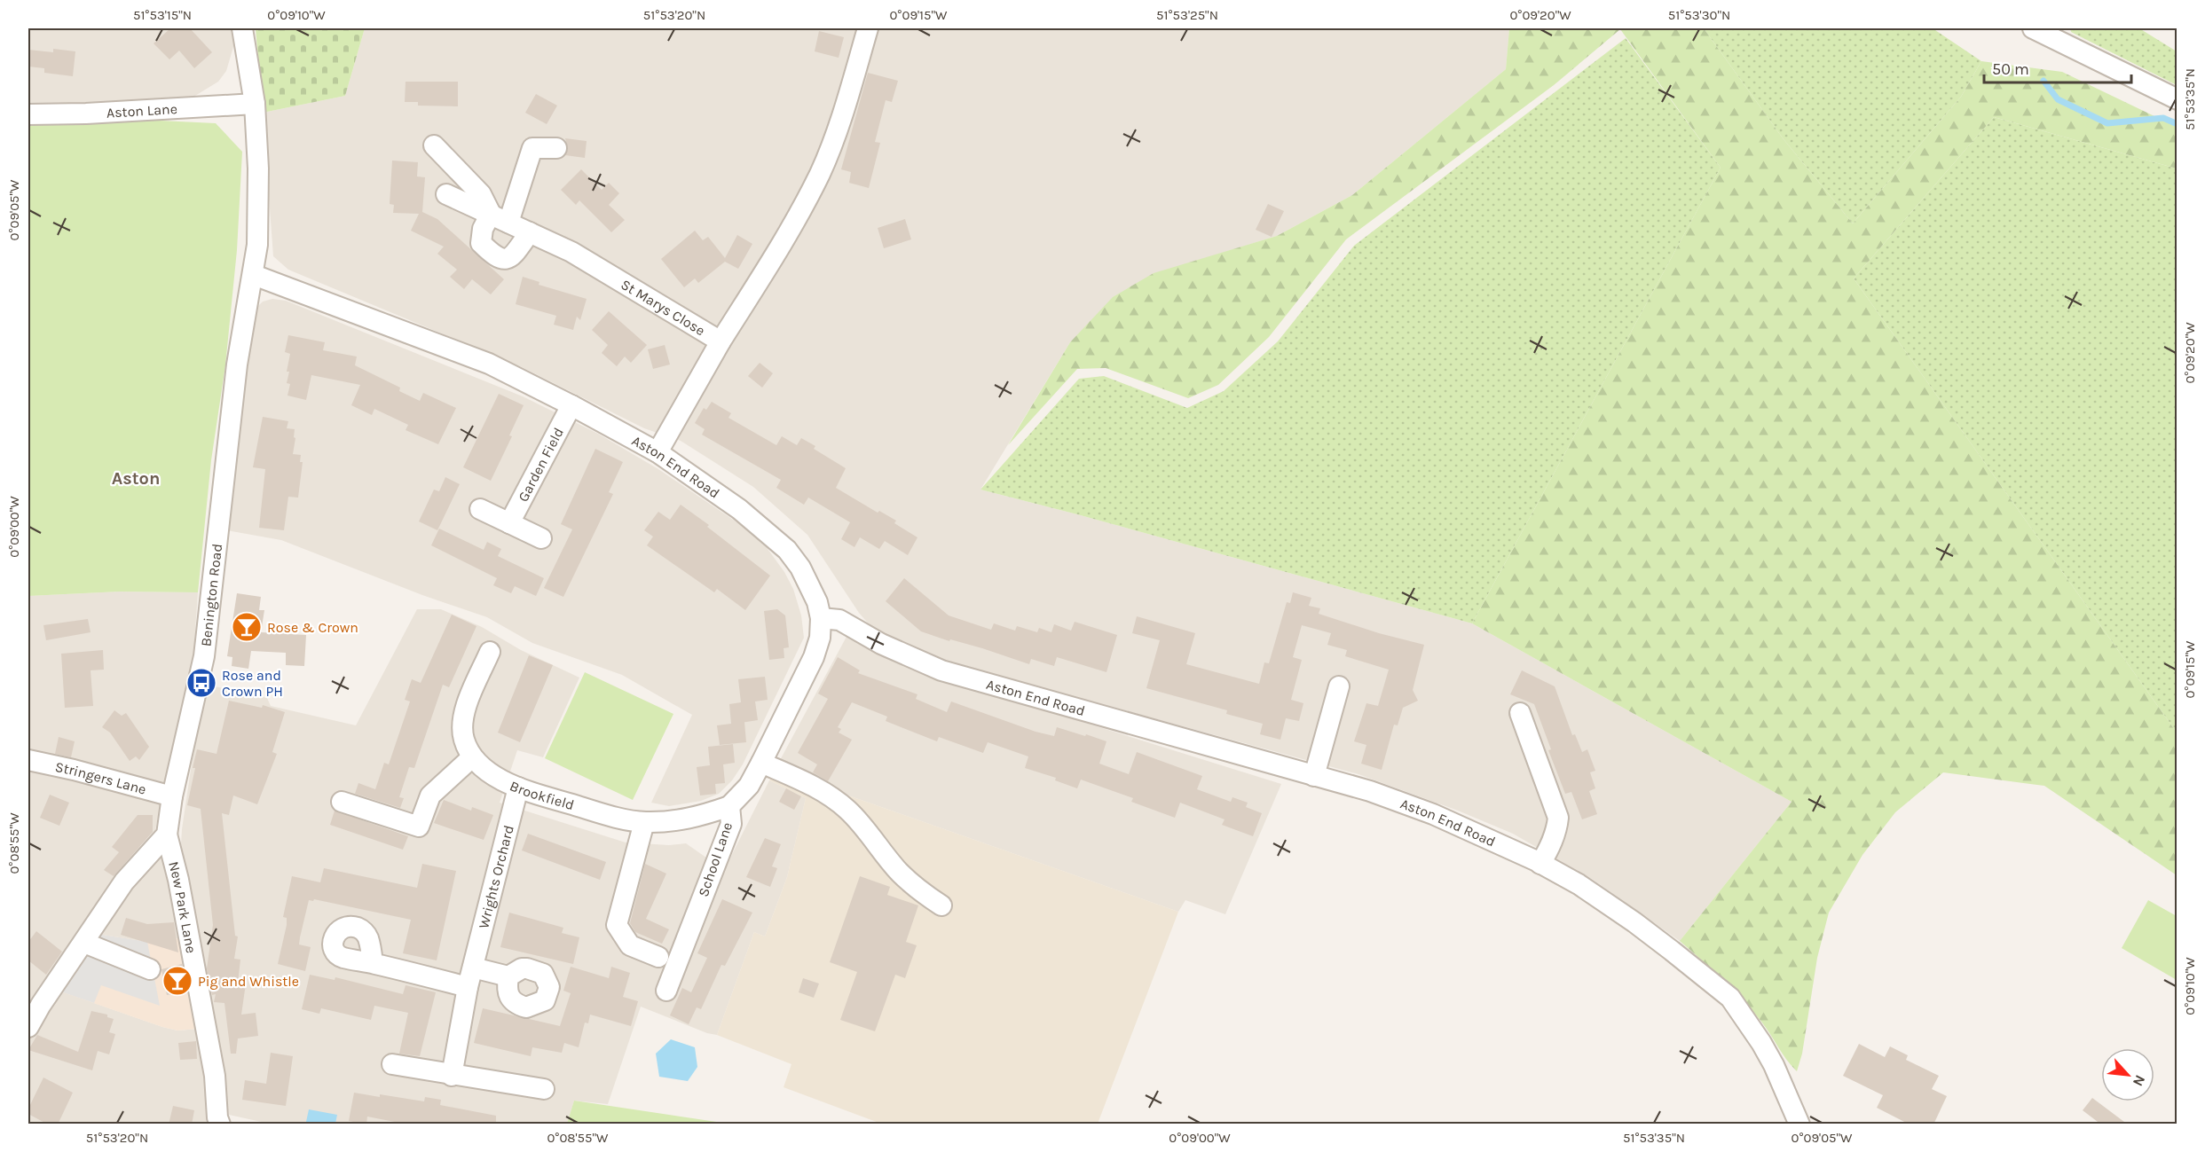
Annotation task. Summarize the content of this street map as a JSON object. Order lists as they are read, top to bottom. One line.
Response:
{"streets":{"street":["Aston Lane","St Marys Close","Garden Field","Aston End Road","Benington Road","Stringers Lane","Brookfield","School Lane","Wrights Orchard","New Park Lane"]},"crossings":[["Aston Lane","Benington Road"],["St Marys Close","Aston End Road"],["Garden Field","Aston End Road"],["Aston End Road","Benington Road"],["Aston End Road","School Lane"],["Benington Road","Stringers Lane"],["Benington Road","New Park Lane"],["Brookfield","School Lane"],["Brookfield","Wrights Orchard"]],"districts":["Aston"],"places":{"bar":["Rose & Crown","Pig and Whistle"],"bus stop":["Rose and Crown PH"]},"scale_bar":"50 m","north":"bottom right","coordinates":["51°53'15\"N","0°09'10\"W","51°53'20\"N","0°09'15\"W","51°53'25\"N","0°09'20\"W","51°53'30\"N","51°53'35\"N","0°09'05\"W","0°09'00\"W","0°08'55\"W"]}
